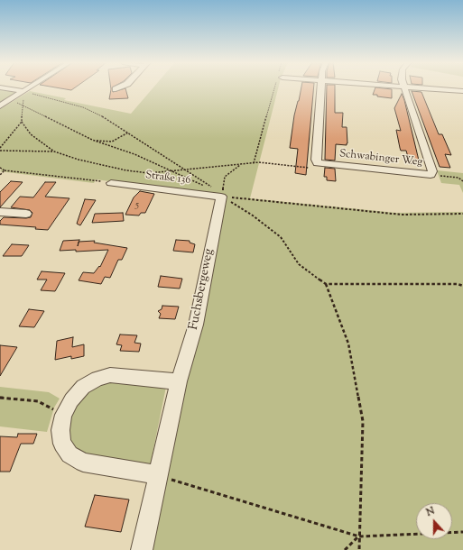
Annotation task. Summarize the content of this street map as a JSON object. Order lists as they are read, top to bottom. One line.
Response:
{"streets":{"street":["Schwabinger Weg","Straße 136","Fuchsbergeweg"]},"crossings":[["Straße 136","Fuchsbergeweg"]],"house_numbers":["5"],"north":"top"}
